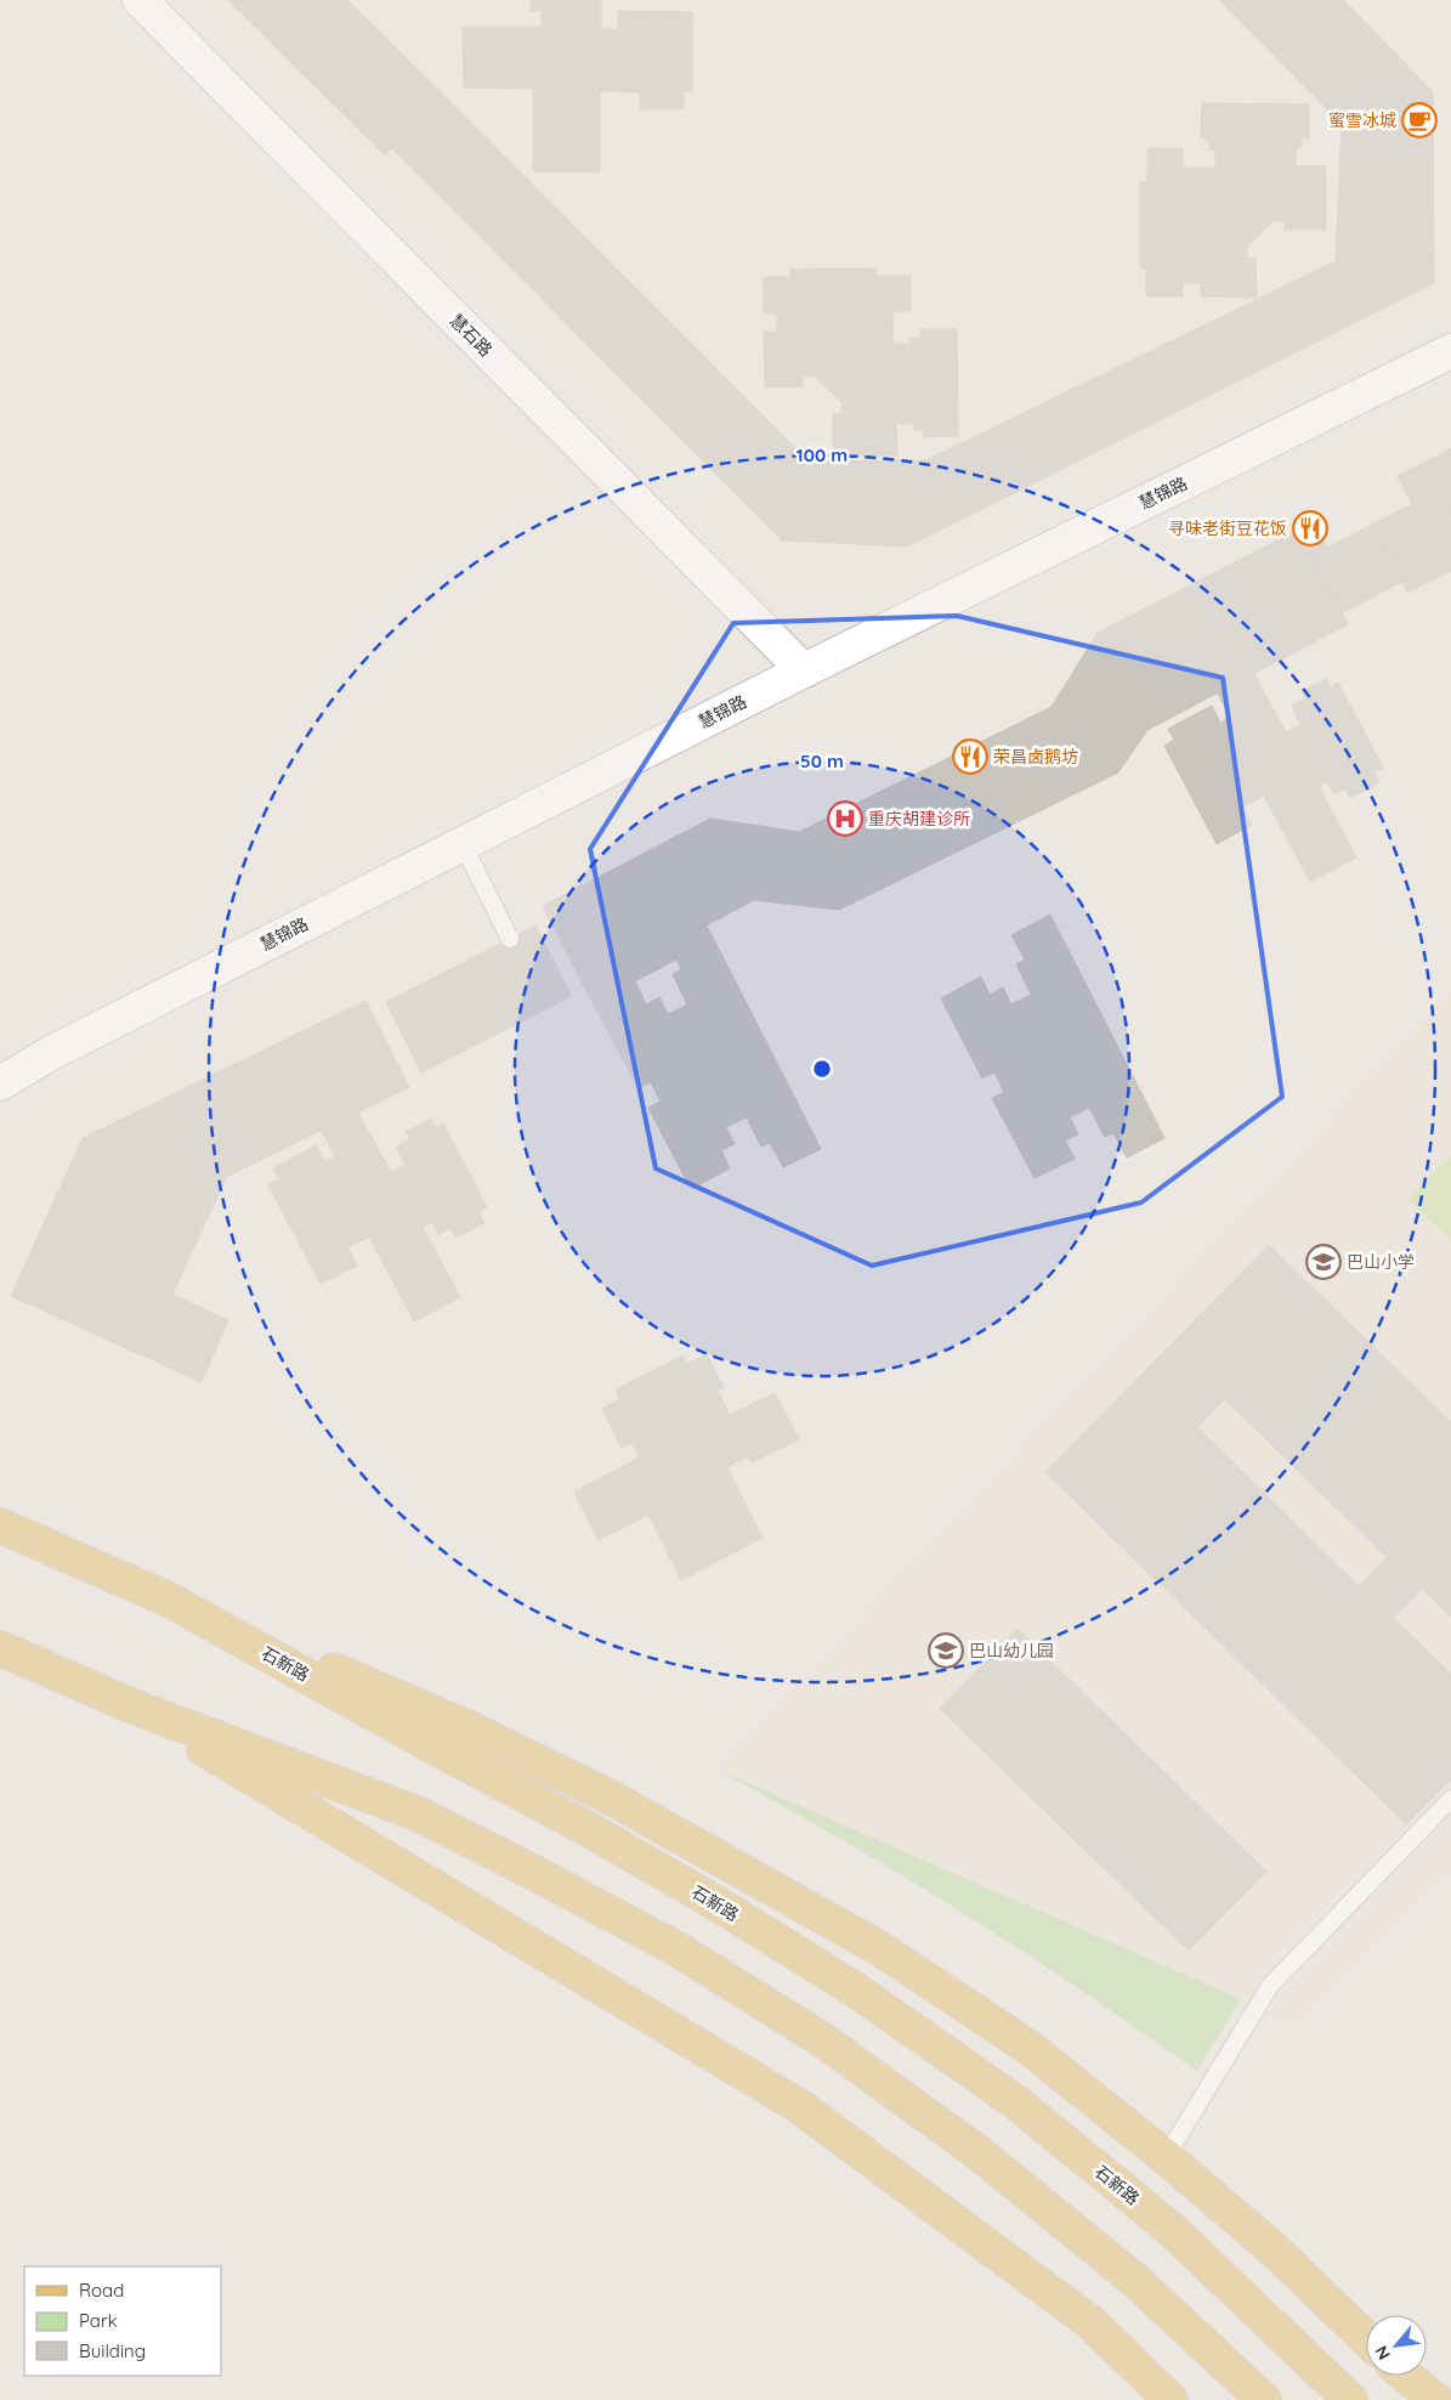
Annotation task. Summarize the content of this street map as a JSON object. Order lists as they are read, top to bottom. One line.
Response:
{"streets":{"main road":["石新路"],"street":["慧石路","慧锦路"]},"crossings":[["慧石路","慧锦路"]],"places":{"cafe":["蜜雪冰城"],"restaurant":["寻味老街豆花饭","荣昌卤鹅坊"],"hospital":["重庆胡建诊所"],"school or university":["巴山小学","巴山幼儿园"]},"legend":["Road","Park","Building"],"north":"bottom left","rings":["100 m","50 m"]}
